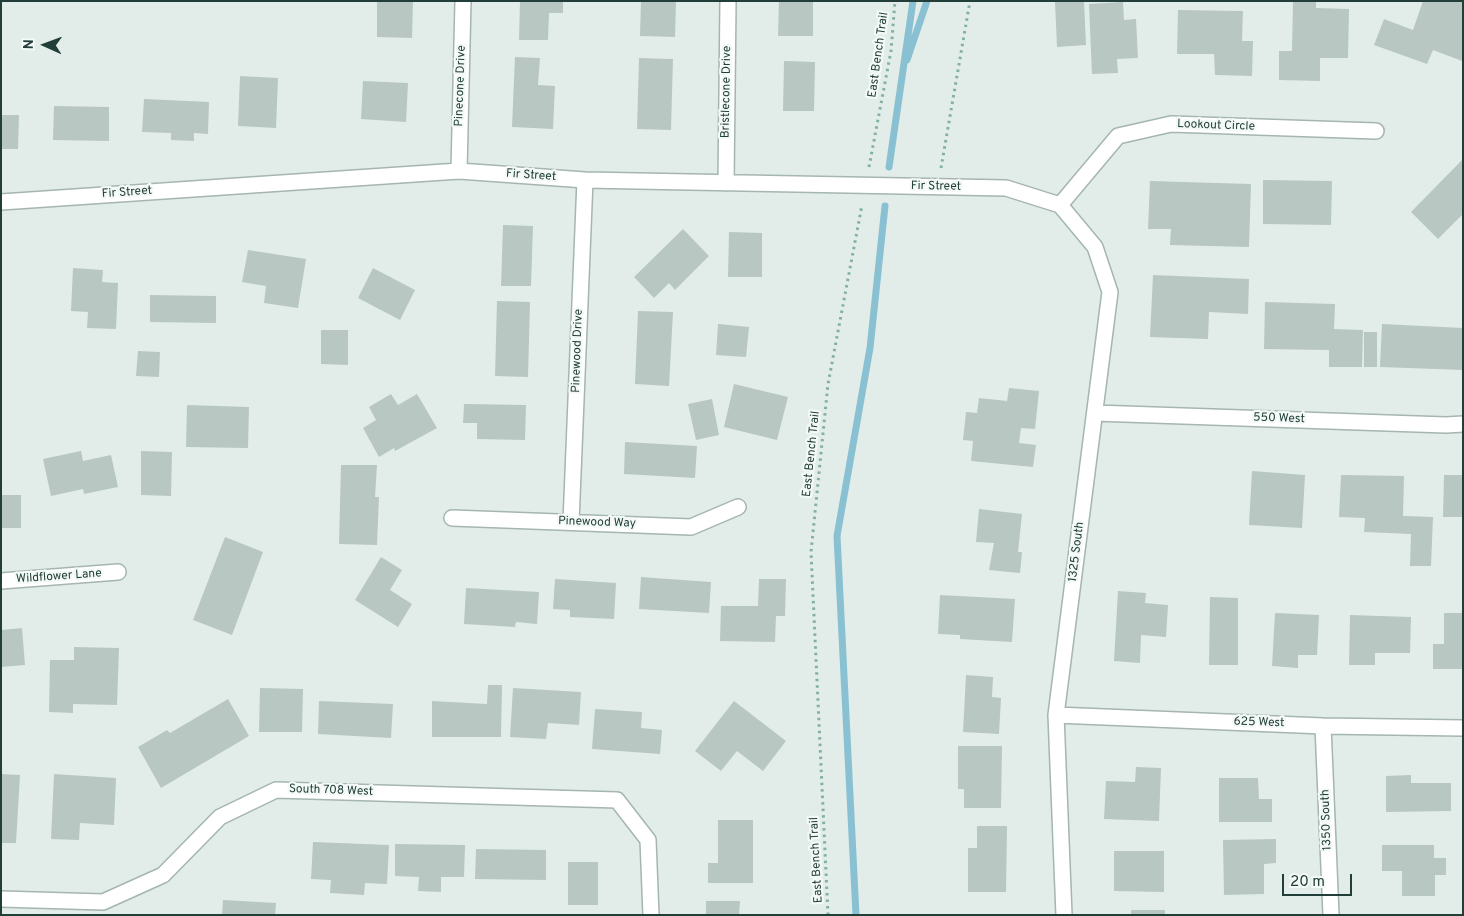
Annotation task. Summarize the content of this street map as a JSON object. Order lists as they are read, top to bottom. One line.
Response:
{"streets":{"street":["Pinecone Drive","Bristlecone Drive","Lookout Circle","Fir Street","Pinewood Drive","550 West","Pinewood Way","1325 South","Wildflower Lane","625 West","South 708 West","1350 South"],"path":["East Bench Trail"]},"crossings":[["East Bench Trail","Fir Street"],["Pinecone Drive","Fir Street"],["Bristlecone Drive","Fir Street"],["Lookout Circle","Fir Street"],["Lookout Circle","1325 South"],["Fir Street","Pinewood Drive"],["Fir Street","1325 South"],["Pinewood Drive","Pinewood Way"],["550 West","1325 South"],["1325 South","625 West"],["625 West","1350 South"]],"scale_bar":"20 m","north":"left"}
